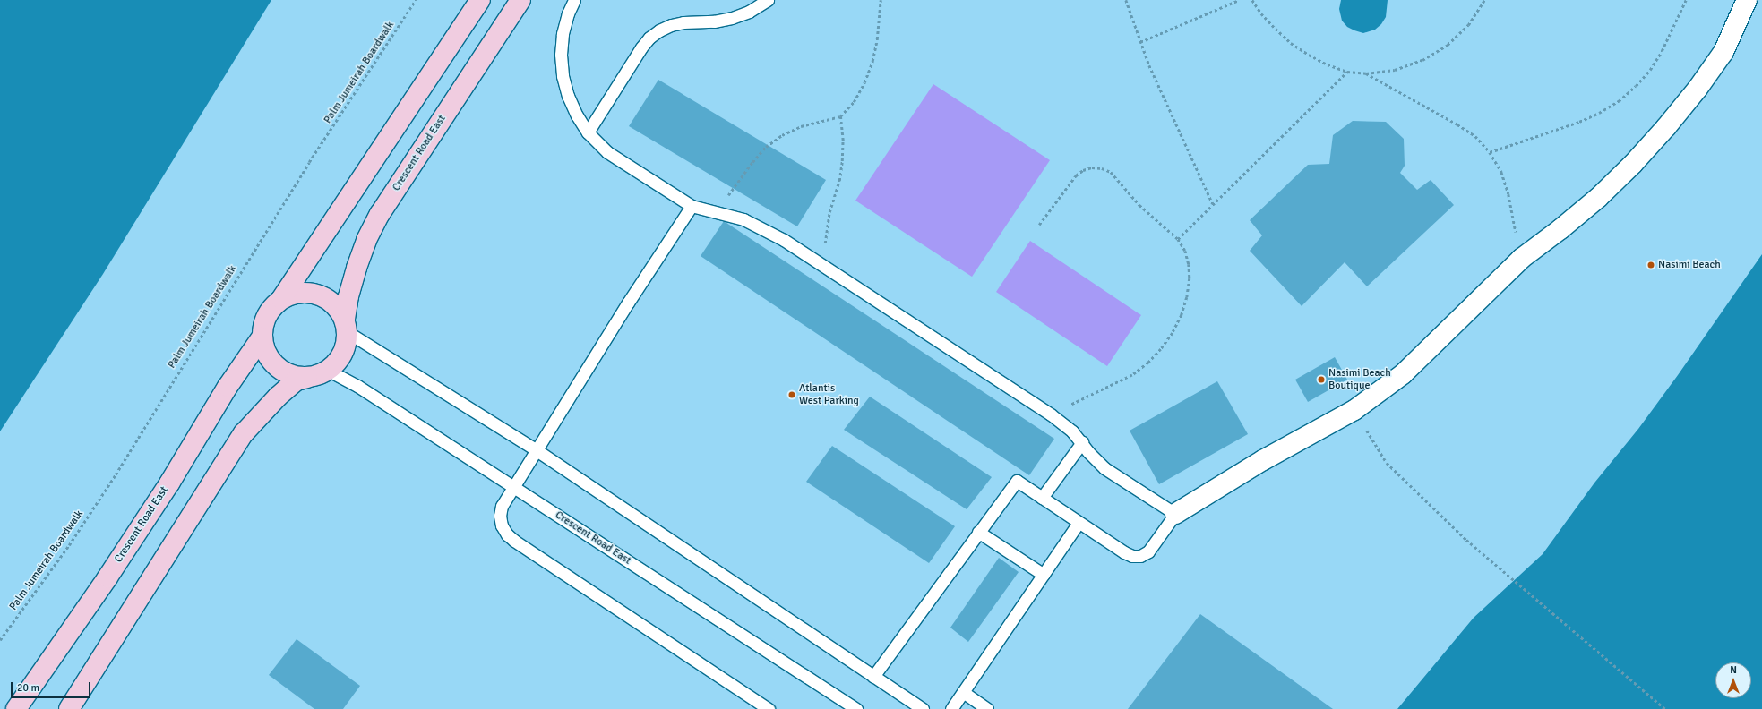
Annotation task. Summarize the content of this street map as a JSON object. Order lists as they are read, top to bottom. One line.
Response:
{"streets":{"main road":["Crescent Road East"],"path":["Palm Jumeirah Boardwalk"]},"places":["Nasimi Beach","Nasimi Beach Boutique","Atlantis West Parking"],"scale_bar":"20 m","north":"top"}
